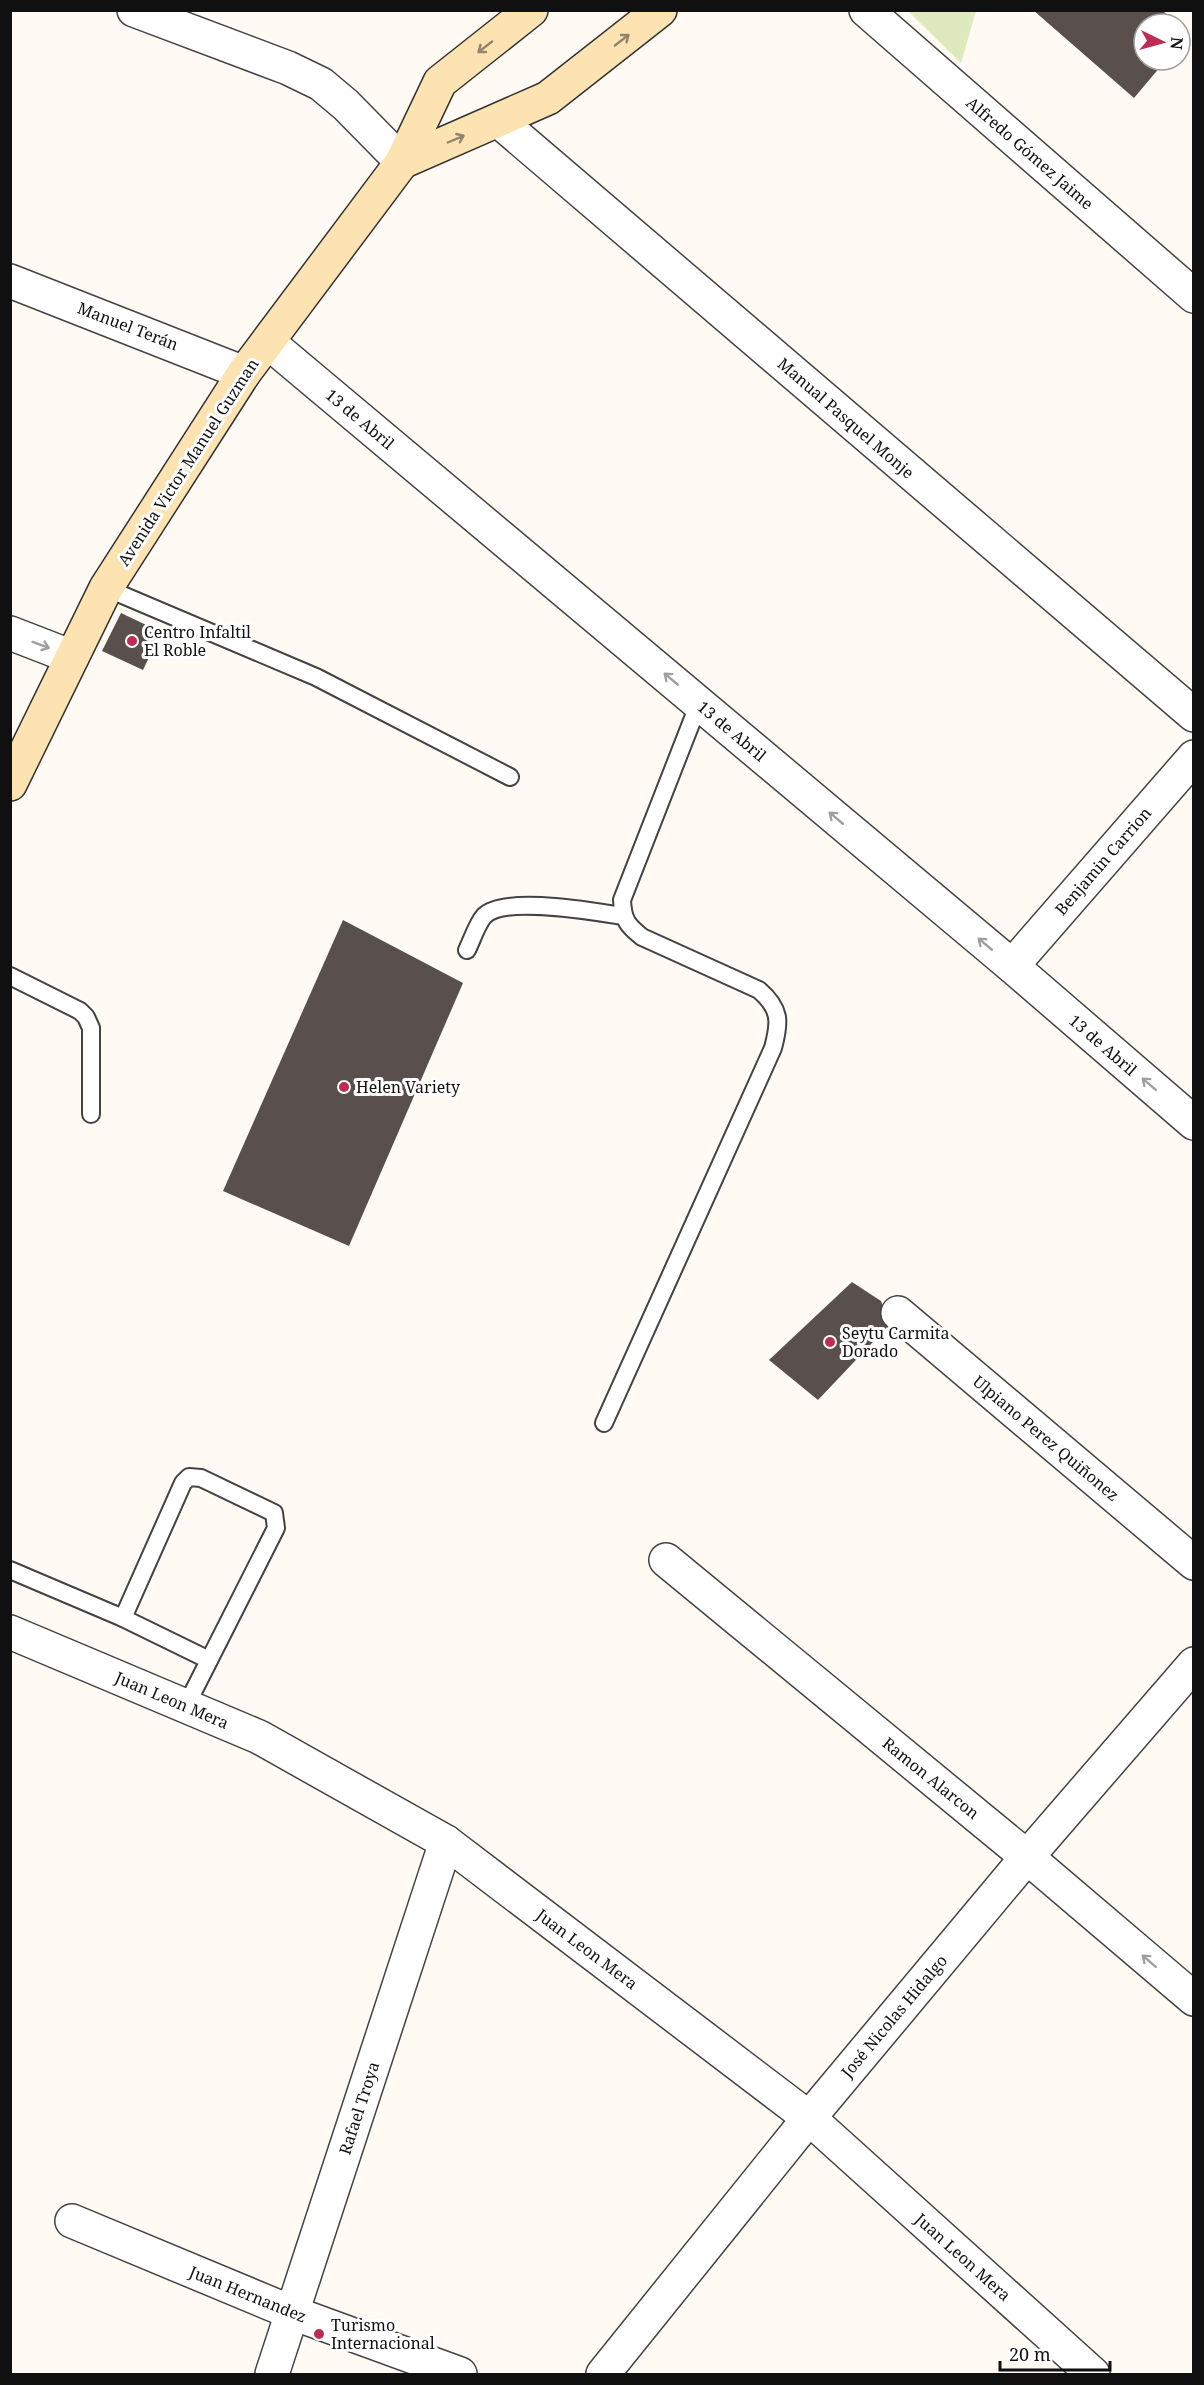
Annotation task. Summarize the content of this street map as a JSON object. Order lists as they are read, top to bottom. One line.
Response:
{"streets":{"street":["Alfredo Gómez Jaime","Manuel Terán","Manual Pasquel Monje","13 de Abril","Avenida Victor Manuel Guzman","Benjamin Carrion","Ulpiano Perez Quiñonez","Juan Leon Mera","Ramon Alarcon","José Nicolas Hidalgo","Rafael Troya","Juan Hernandez"]},"crossings":[["Manuel Terán","Avenida Victor Manuel Guzman"],["13 de Abril","Avenida Victor Manuel Guzman"],["13 de Abril","Benjamin Carrion"],["Juan Leon Mera","José Nicolas Hidalgo"],["Juan Leon Mera","Rafael Troya"],["Ramon Alarcon","José Nicolas Hidalgo"],["Rafael Troya","Juan Hernandez"]],"one_way":["13 de Abril"],"places":["Centro Infaltil El Roble","Helen Variety","Seytu Carmita Dorado","Turismo Internacional"],"scale_bar":"20 m","north":"right"}
